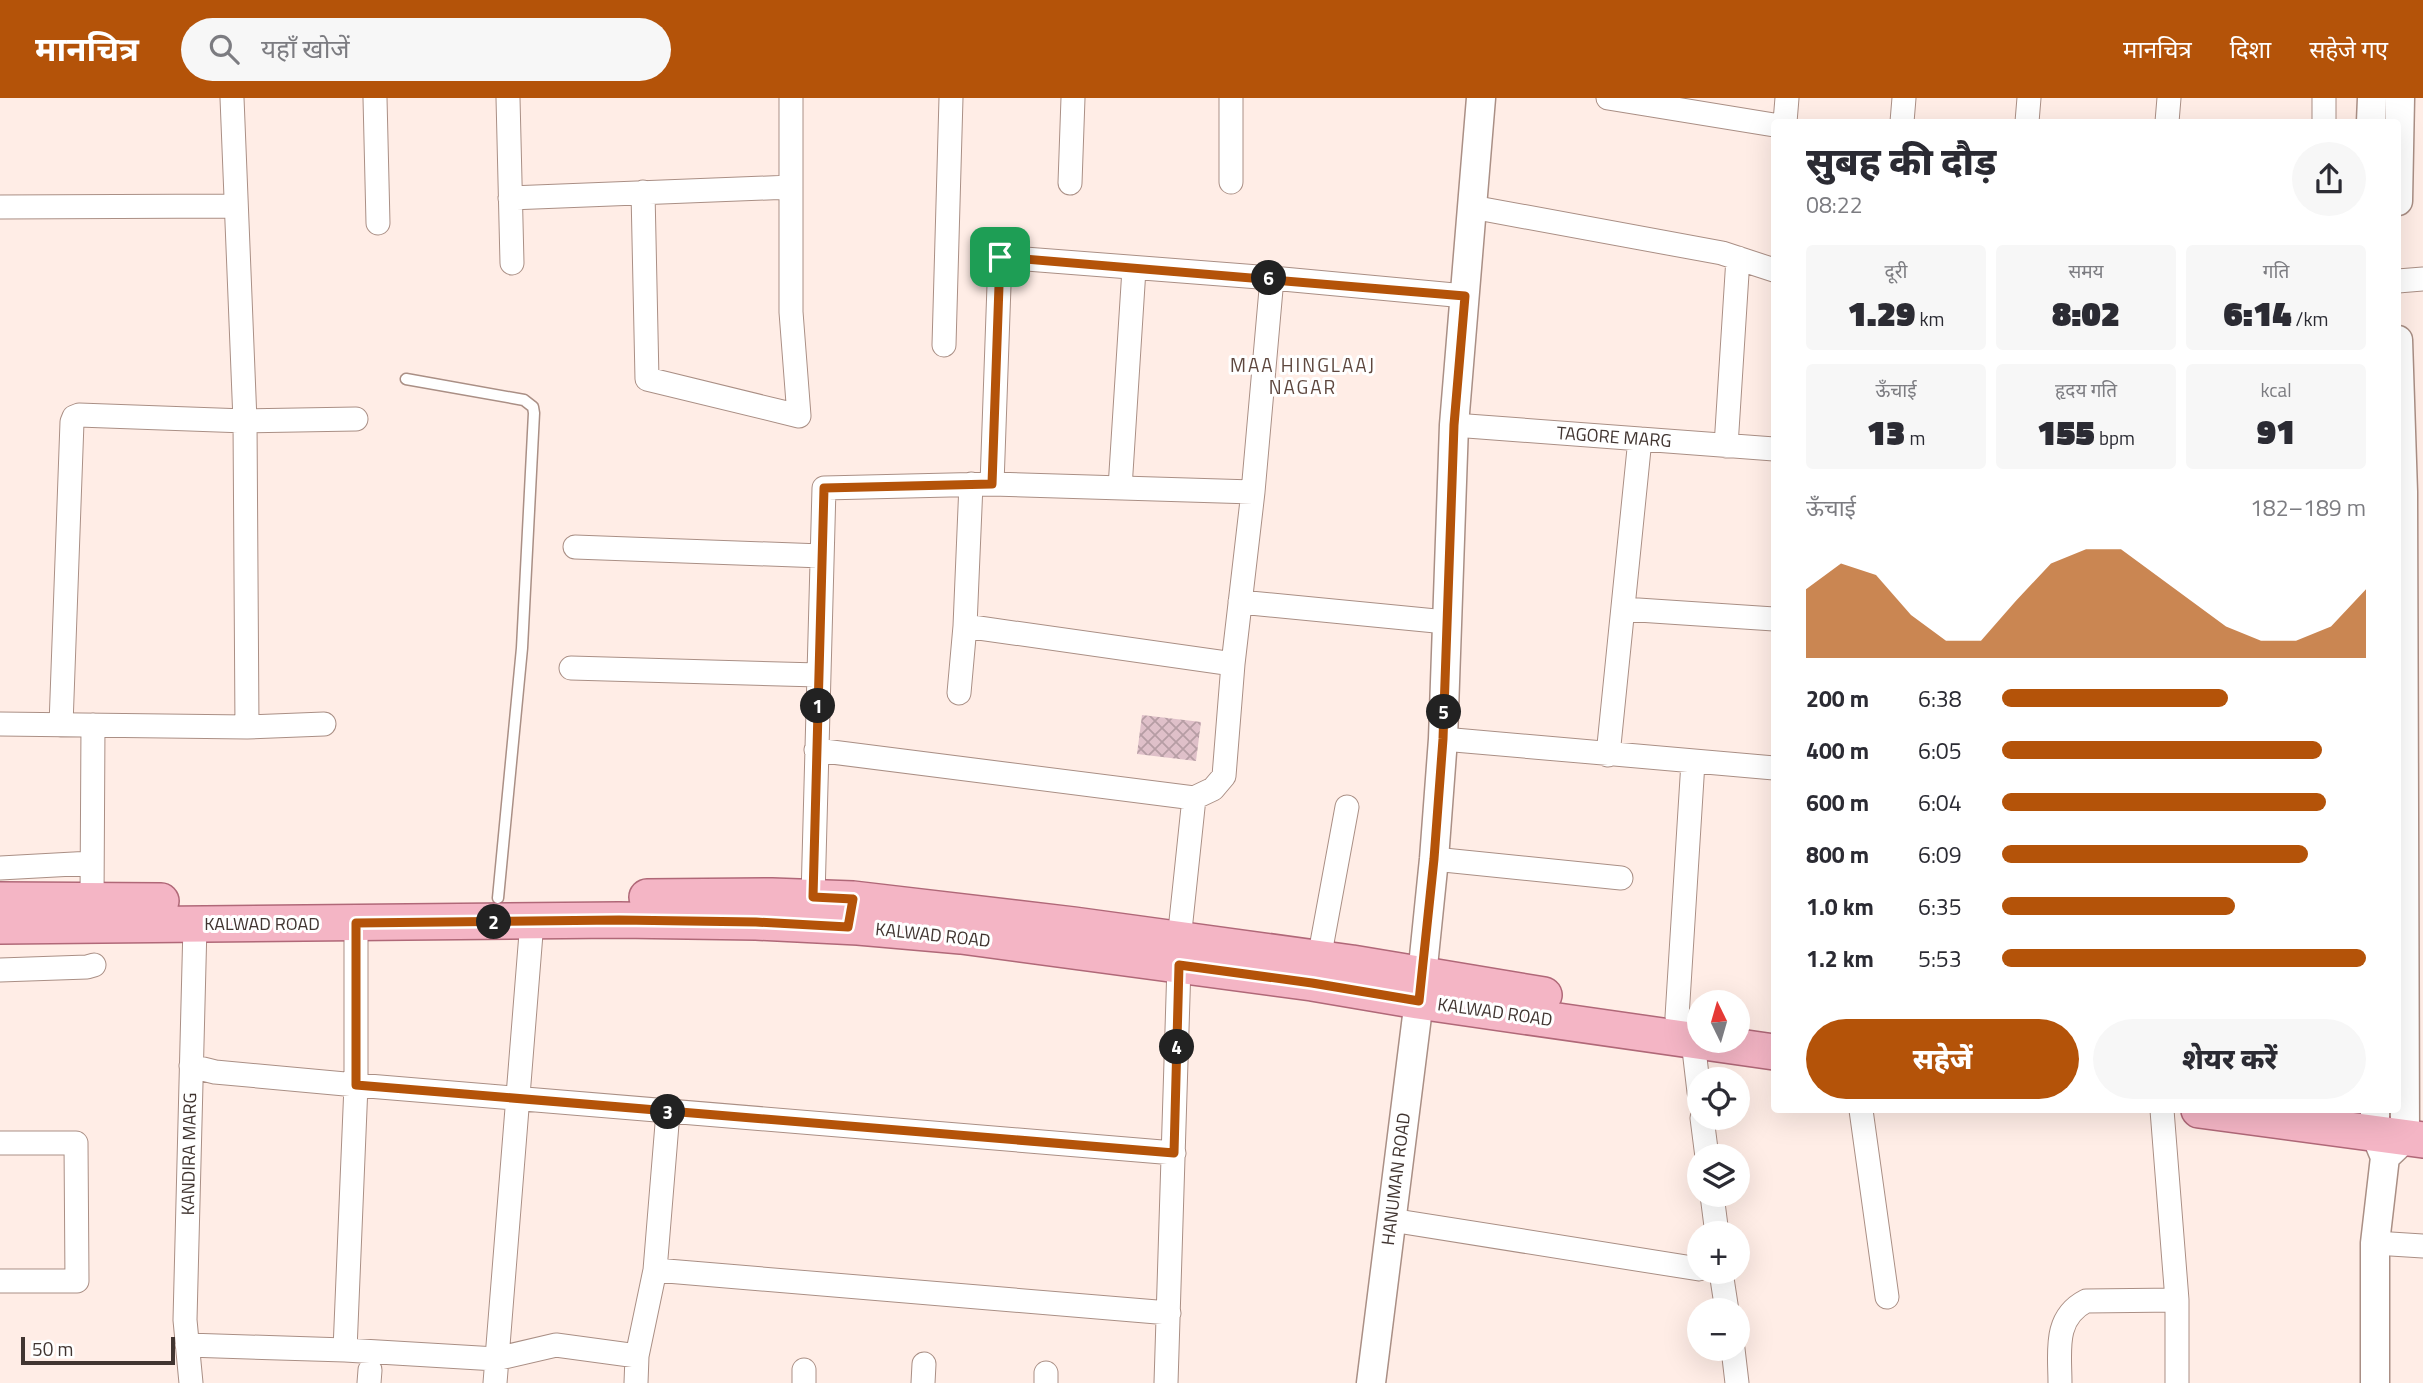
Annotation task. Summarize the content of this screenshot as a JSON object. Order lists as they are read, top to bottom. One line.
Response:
{"streets":{"main road":["KALWAD ROAD"],"street":["TAGORE MARG","KANDIRA MARG","HANUMAN ROAD"]},"crossings":[["TAGORE MARG","HANUMAN ROAD"],["KALWAD ROAD","KANDIRA MARG"],["KALWAD ROAD","HANUMAN ROAD"]],"districts":["MAA HINGLAAJ NAGAR"],"scale_bar":"50 m","north":"top","page":{"header":"मानचित्र","search":"यहाँ खोजें","nav":["मानचित्र","दिशा","सहेजे गए"],"heading":["सुबह की दौड़","08:22"],"stats":[["दूरी","1.29 km"],["समय","8:02"],["गति","6:14 /km"],["ऊँचाई","13 m"],["हृदय गति","155 bpm"],["kcal","91"]],"pins":["6","1","5","2","4","3"],"chart":["ऊँचाई","182–189 m"],"list":[{"name":"200 m","note":"6:38"},{"name":"400 m","note":"6:05"},{"name":"600 m","note":"6:04"},{"name":"800 m","note":"6:09"},{"name":"1.0 km","note":"6:35"},{"name":"1.2 km","note":"5:53"}],"map_buttons":["+","−"],"buttons":["सहेजें","शेयर करें"],"scale":"50 m"}}
